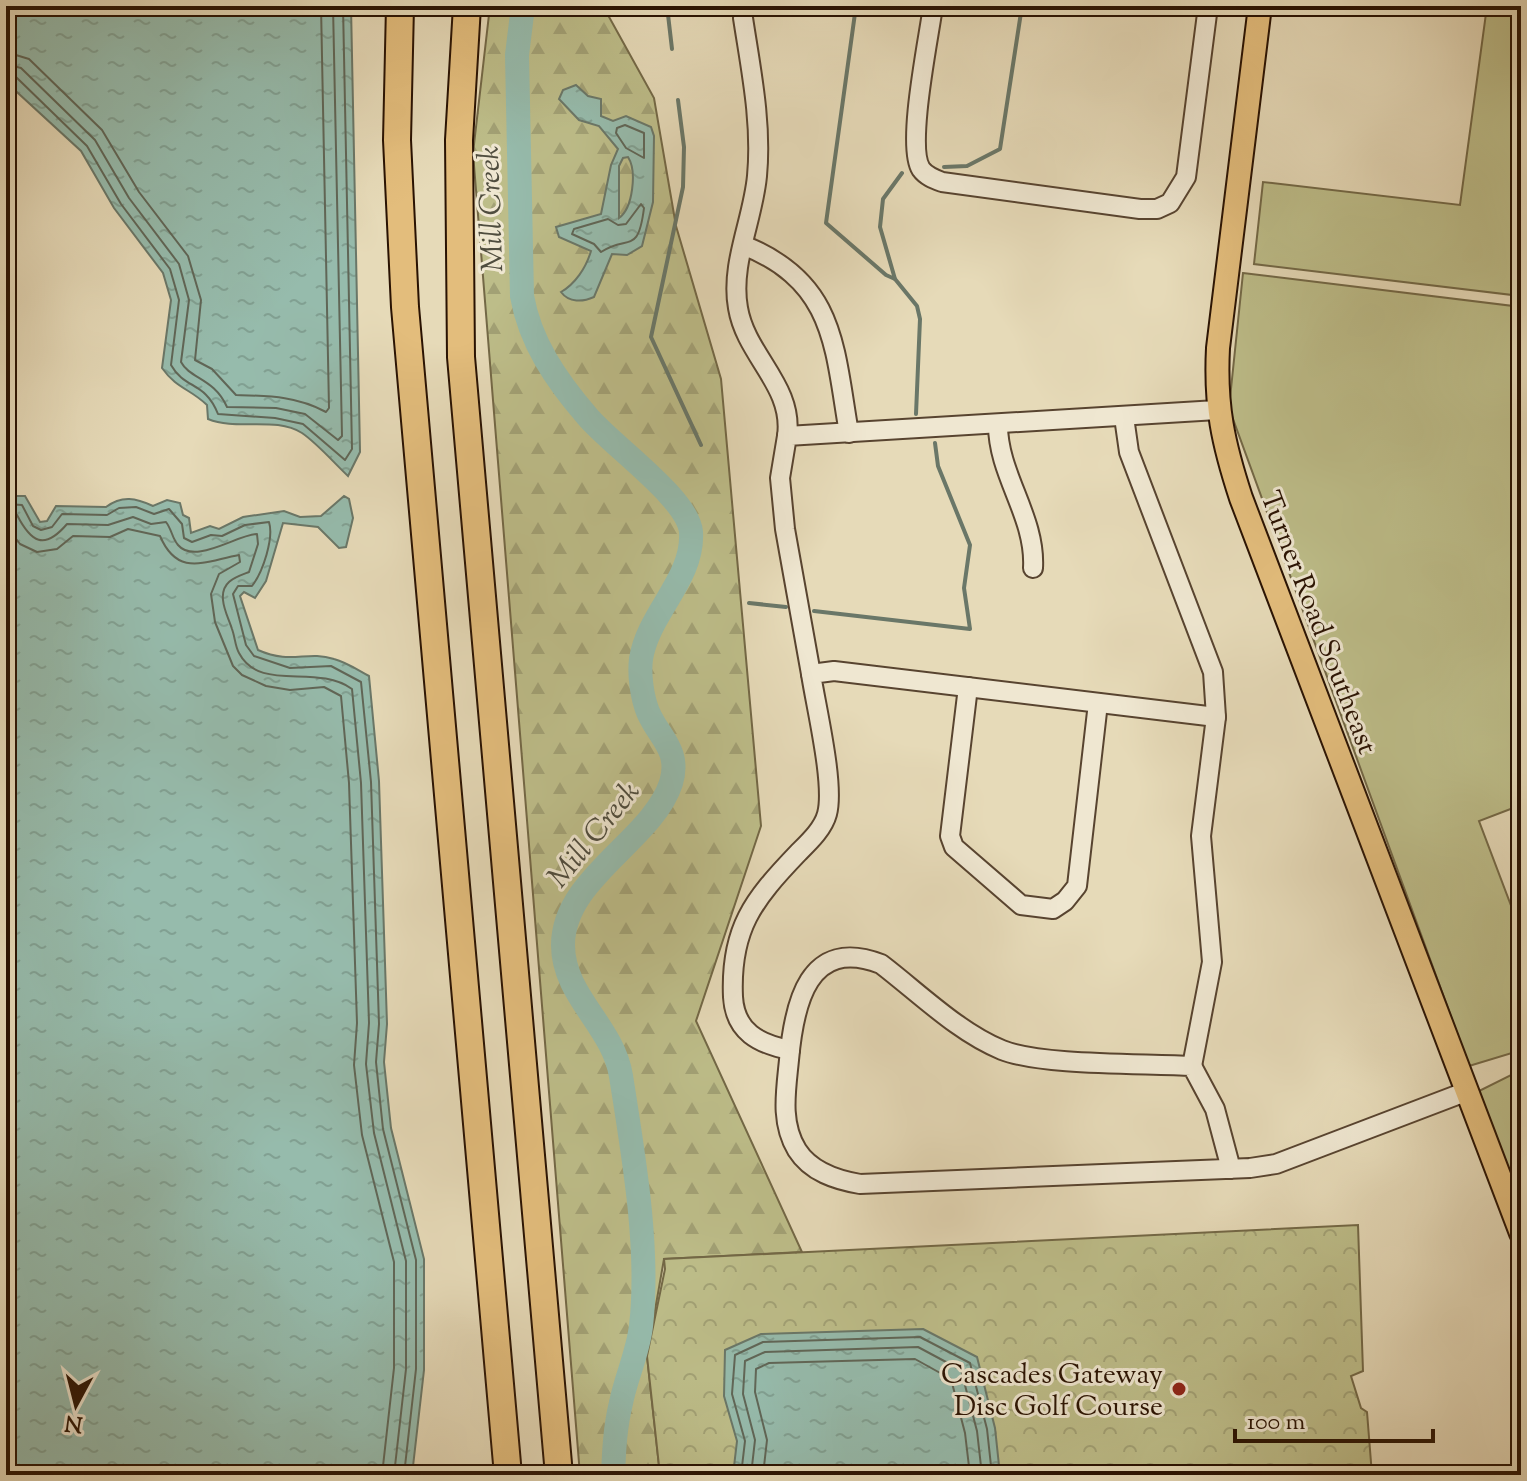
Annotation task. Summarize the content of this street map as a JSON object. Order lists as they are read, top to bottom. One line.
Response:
{"streets":{"main road":["Turner Road Southeast"]},"water":["Mill Creek"],"places":["Cascades Gateway Disc Golf Course"],"scale_bar":"100 m","north":"bottom"}
